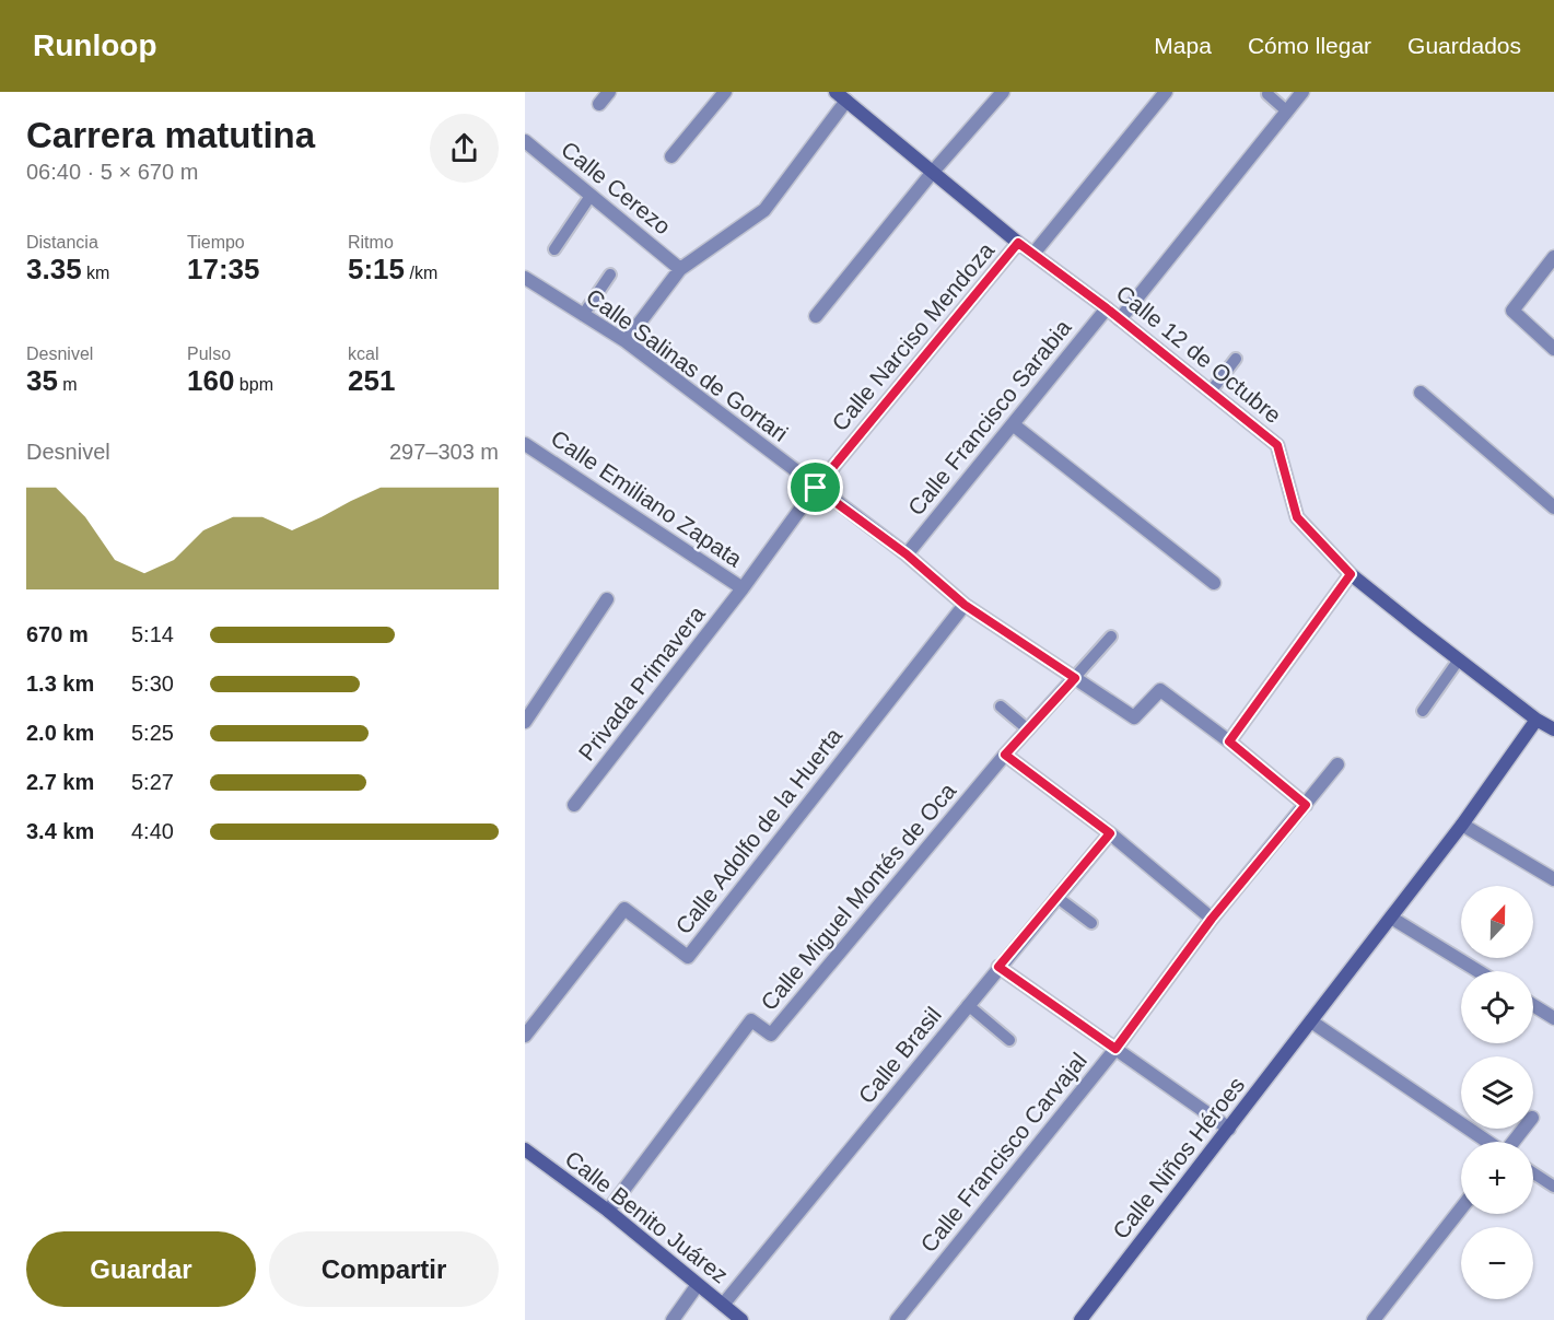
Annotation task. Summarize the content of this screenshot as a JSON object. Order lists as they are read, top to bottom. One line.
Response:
{"streets":{"street":["Calle Cerezo","Calle Narciso Mendoza","Calle 12 de Octubre","Calle Salinas de Gortari","Calle Francisco Sarabia","Calle Emiliano Zapata","Privada Primavera","Calle Adolfo de la Huerta","Calle Miguel Montés de Oca","Calle Brasil","Calle Francisco Carvajal","Calle Niños Héroes","Calle Benito Juárez"]},"crossings":[["Calle Narciso Mendoza","Calle 12 de Octubre"],["Calle Narciso Mendoza","Calle Salinas de Gortari"],["Calle Narciso Mendoza","Calle Emiliano Zapata"],["Calle Narciso Mendoza","Privada Primavera"],["Calle 12 de Octubre","Calle Francisco Sarabia"],["Calle 12 de Octubre","Calle Niños Héroes"],["Calle Salinas de Gortari","Calle Francisco Sarabia"],["Calle Salinas de Gortari","Calle Adolfo de la Huerta"],["Calle Salinas de Gortari","Calle Miguel Montés de Oca"],["Calle Emiliano Zapata","Privada Primavera"],["Calle Miguel Montés de Oca","Calle Benito Juárez"],["Calle Brasil","Calle Benito Juárez"]],"north":"top","page":{"header":"Runloop","nav":["Mapa","Cómo llegar","Guardados"],"heading":["Carrera matutina","06:40 · 5 × 670 m"],"stats":[["Distancia","3.35 km"],["Tiempo","17:35"],["Ritmo","5:15 /km"],["Desnivel","35 m"],["Pulso","160 bpm"],["kcal","251"]],"chart":["Desnivel","297–303 m"],"list":[{"name":"670 m","note":"5:14"},{"name":"1.3 km","note":"5:30"},{"name":"2.0 km","note":"5:25"},{"name":"2.7 km","note":"5:27"},{"name":"3.4 km","note":"4:40"}],"map_buttons":["+","−"],"buttons":["Guardar","Compartir"]}}
